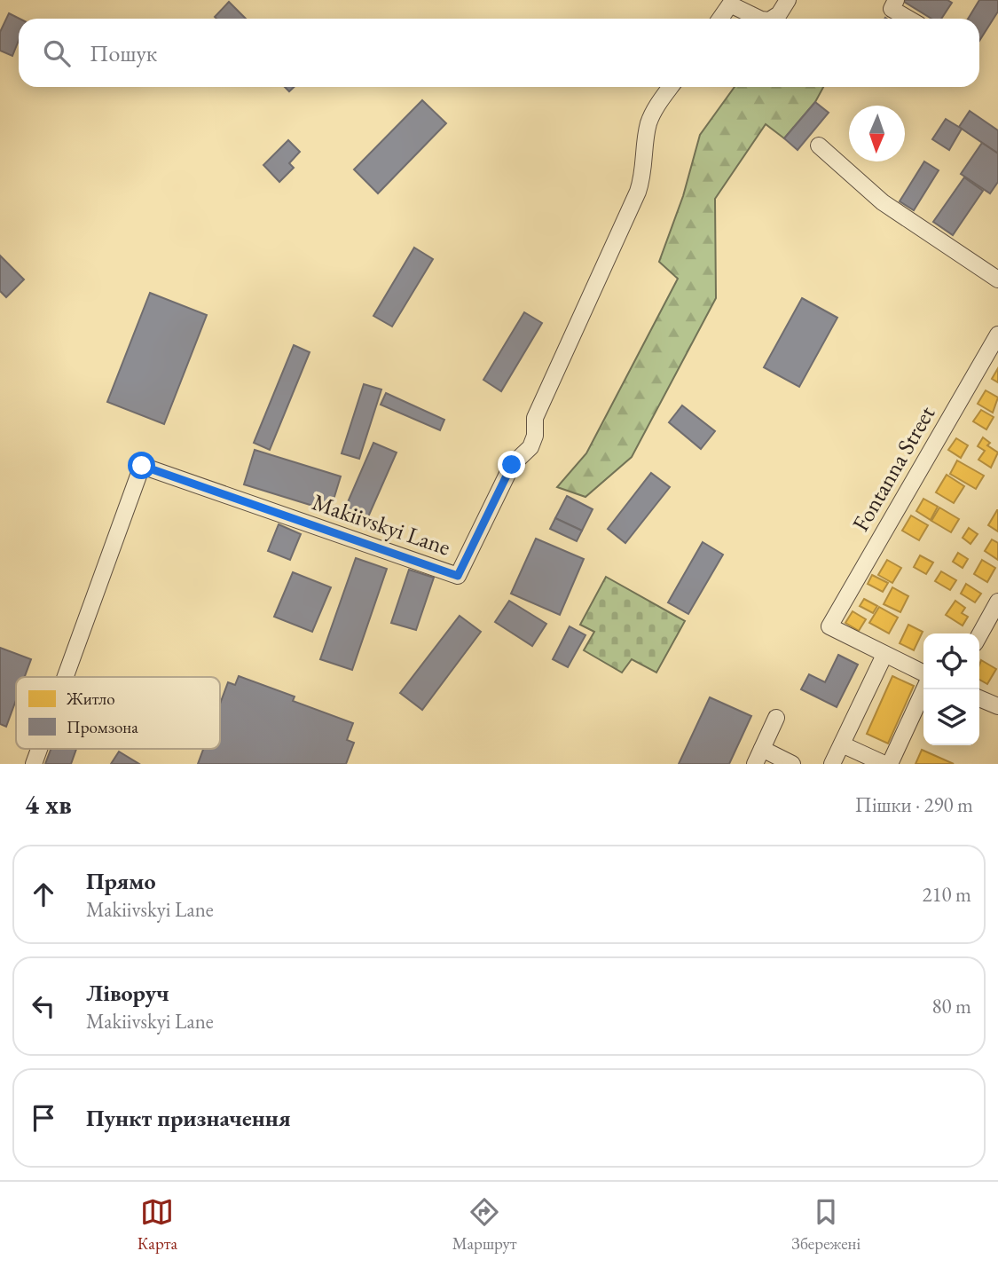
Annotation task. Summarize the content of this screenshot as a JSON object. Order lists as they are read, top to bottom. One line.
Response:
{"streets":{"street":["Fontanna Street","Makiivskyi Lane"]},"legend":["Житло","Промзона"],"north":"bottom","page":{"search":"Пошук","heading":["4 хв","Пішки · 290 m"],"list":[["Прямо","Makiivskyi Lane","210 m"],["Ліворуч","Makiivskyi Lane","80 m"],"Пункт призначення"],"nav":["Карта","Маршрут","Збережені"]}}
